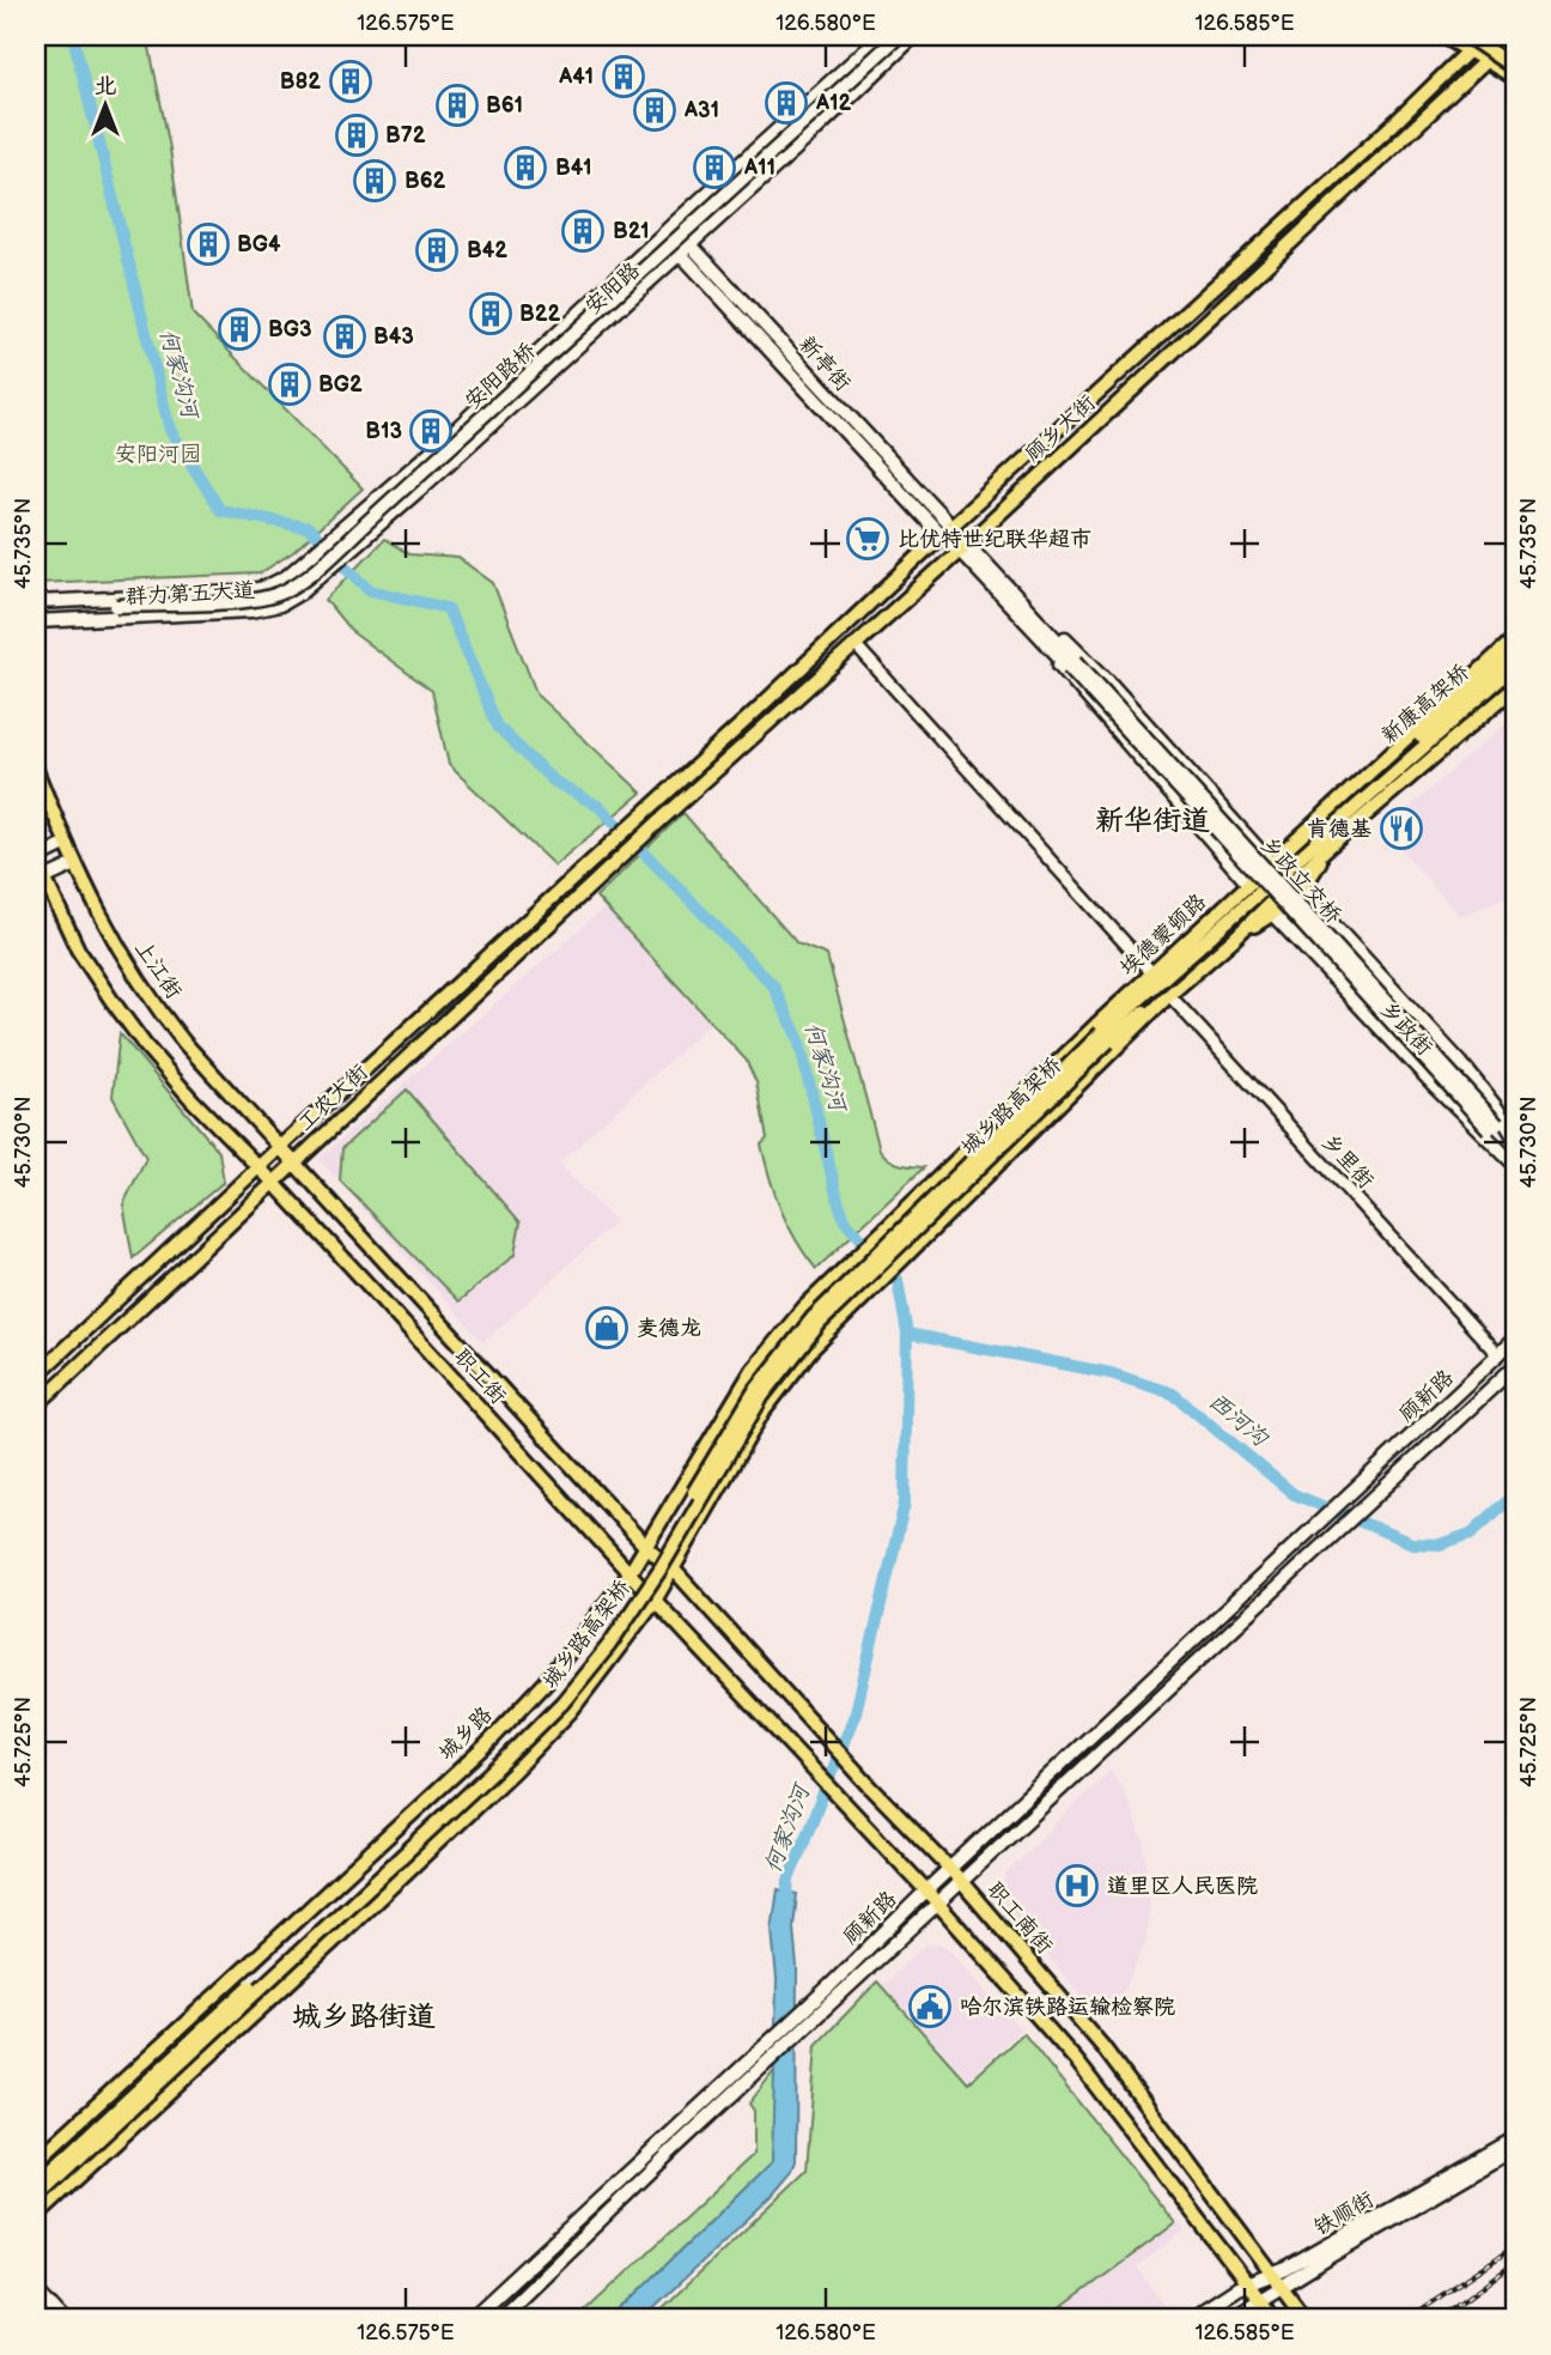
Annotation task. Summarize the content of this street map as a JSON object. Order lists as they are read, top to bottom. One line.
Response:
{"streets":{"main road":["安阳路","新亭街","安阳路桥","顾乡大街","群力第五大道","新康高架桥","乡政立交桥","埃德蒙顿路","上江街","乡政街","工农大街","城乡路高架桥","职工街","顾新路","城乡路","职工南街","铁顺街"],"street":["乡里街"]},"crossings":[["安阳路","新亭街"],["安阳路","群力第五大道"],["新亭街","顾乡大街"],["安阳路桥","群力第五大道"],["顾乡大街","工农大街"],["新康高架桥","埃德蒙顿路"],["乡政立交桥","乡政街"],["埃德蒙顿路","城乡路高架桥"],["埃德蒙顿路","城乡路"],["上江街","工农大街"],["上江街","职工街"],["工农大街","职工街"],["乡里街","顾新路"],["职工街","城乡路"],["职工街","职工南街"],["顾新路","职工南街"],["职工南街","铁顺街"]],"districts":["新华街道","城乡路街道"],"water":["何家沟河","西河沟"],"parks":["安阳河园"],"places":{"building":["A41","B82","A12","B61","A31","B72","B41","A11","B62","B21","BG4","B42","B22","BG3","B43","BG2","B13"],"supermarket":["比优特世纪联华超市"],"restaurant":["肯德基"],"shop":["麦德龙"],"hospital":["道里区人民医院"],"public building":["哈尔滨铁路运输检察院"]},"north":"top","coordinates":["126.575°E","126.580°E","126.585°E","45.735°N","45.730°N","45.725°N"]}
